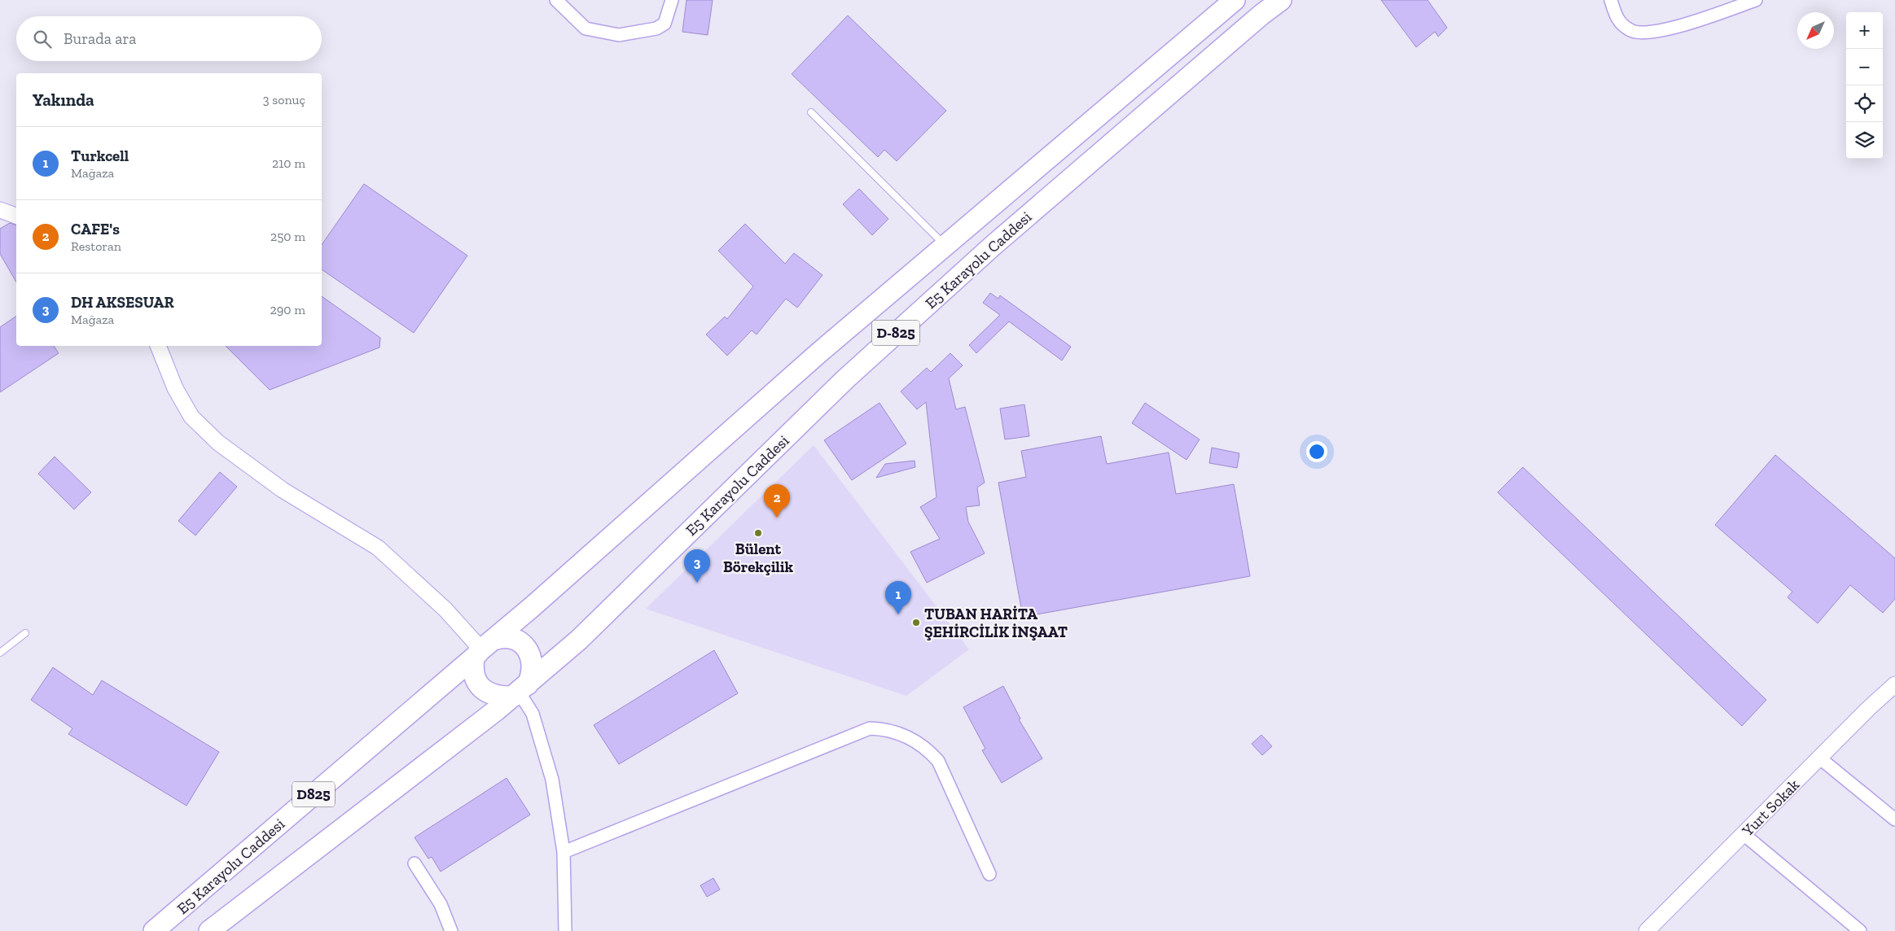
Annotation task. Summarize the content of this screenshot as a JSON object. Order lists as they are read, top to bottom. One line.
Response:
{"streets":{"highway":["E5 Karayolu Caddesi","D-825","D825"],"street":["Yurt Sokak"]},"places":["Bülent Börekçilik","TUBAN HARİTA ŞEHİRCİLİK İNŞAAT"],"north":"bottom left","page":{"map_buttons":["+","−"],"search":"Burada ara","heading":["Yakında","3 sonuç"],"list":[{"mark":"1","name":"Turkcell","note":"Mağaza","value":"210 m"},{"mark":"2","name":"CAFE's","note":"Restoran","value":"250 m"},{"mark":"3","name":"DH AKSESUAR","note":"Mağaza","value":"290 m"}],"pins":["2","3","1"]}}
